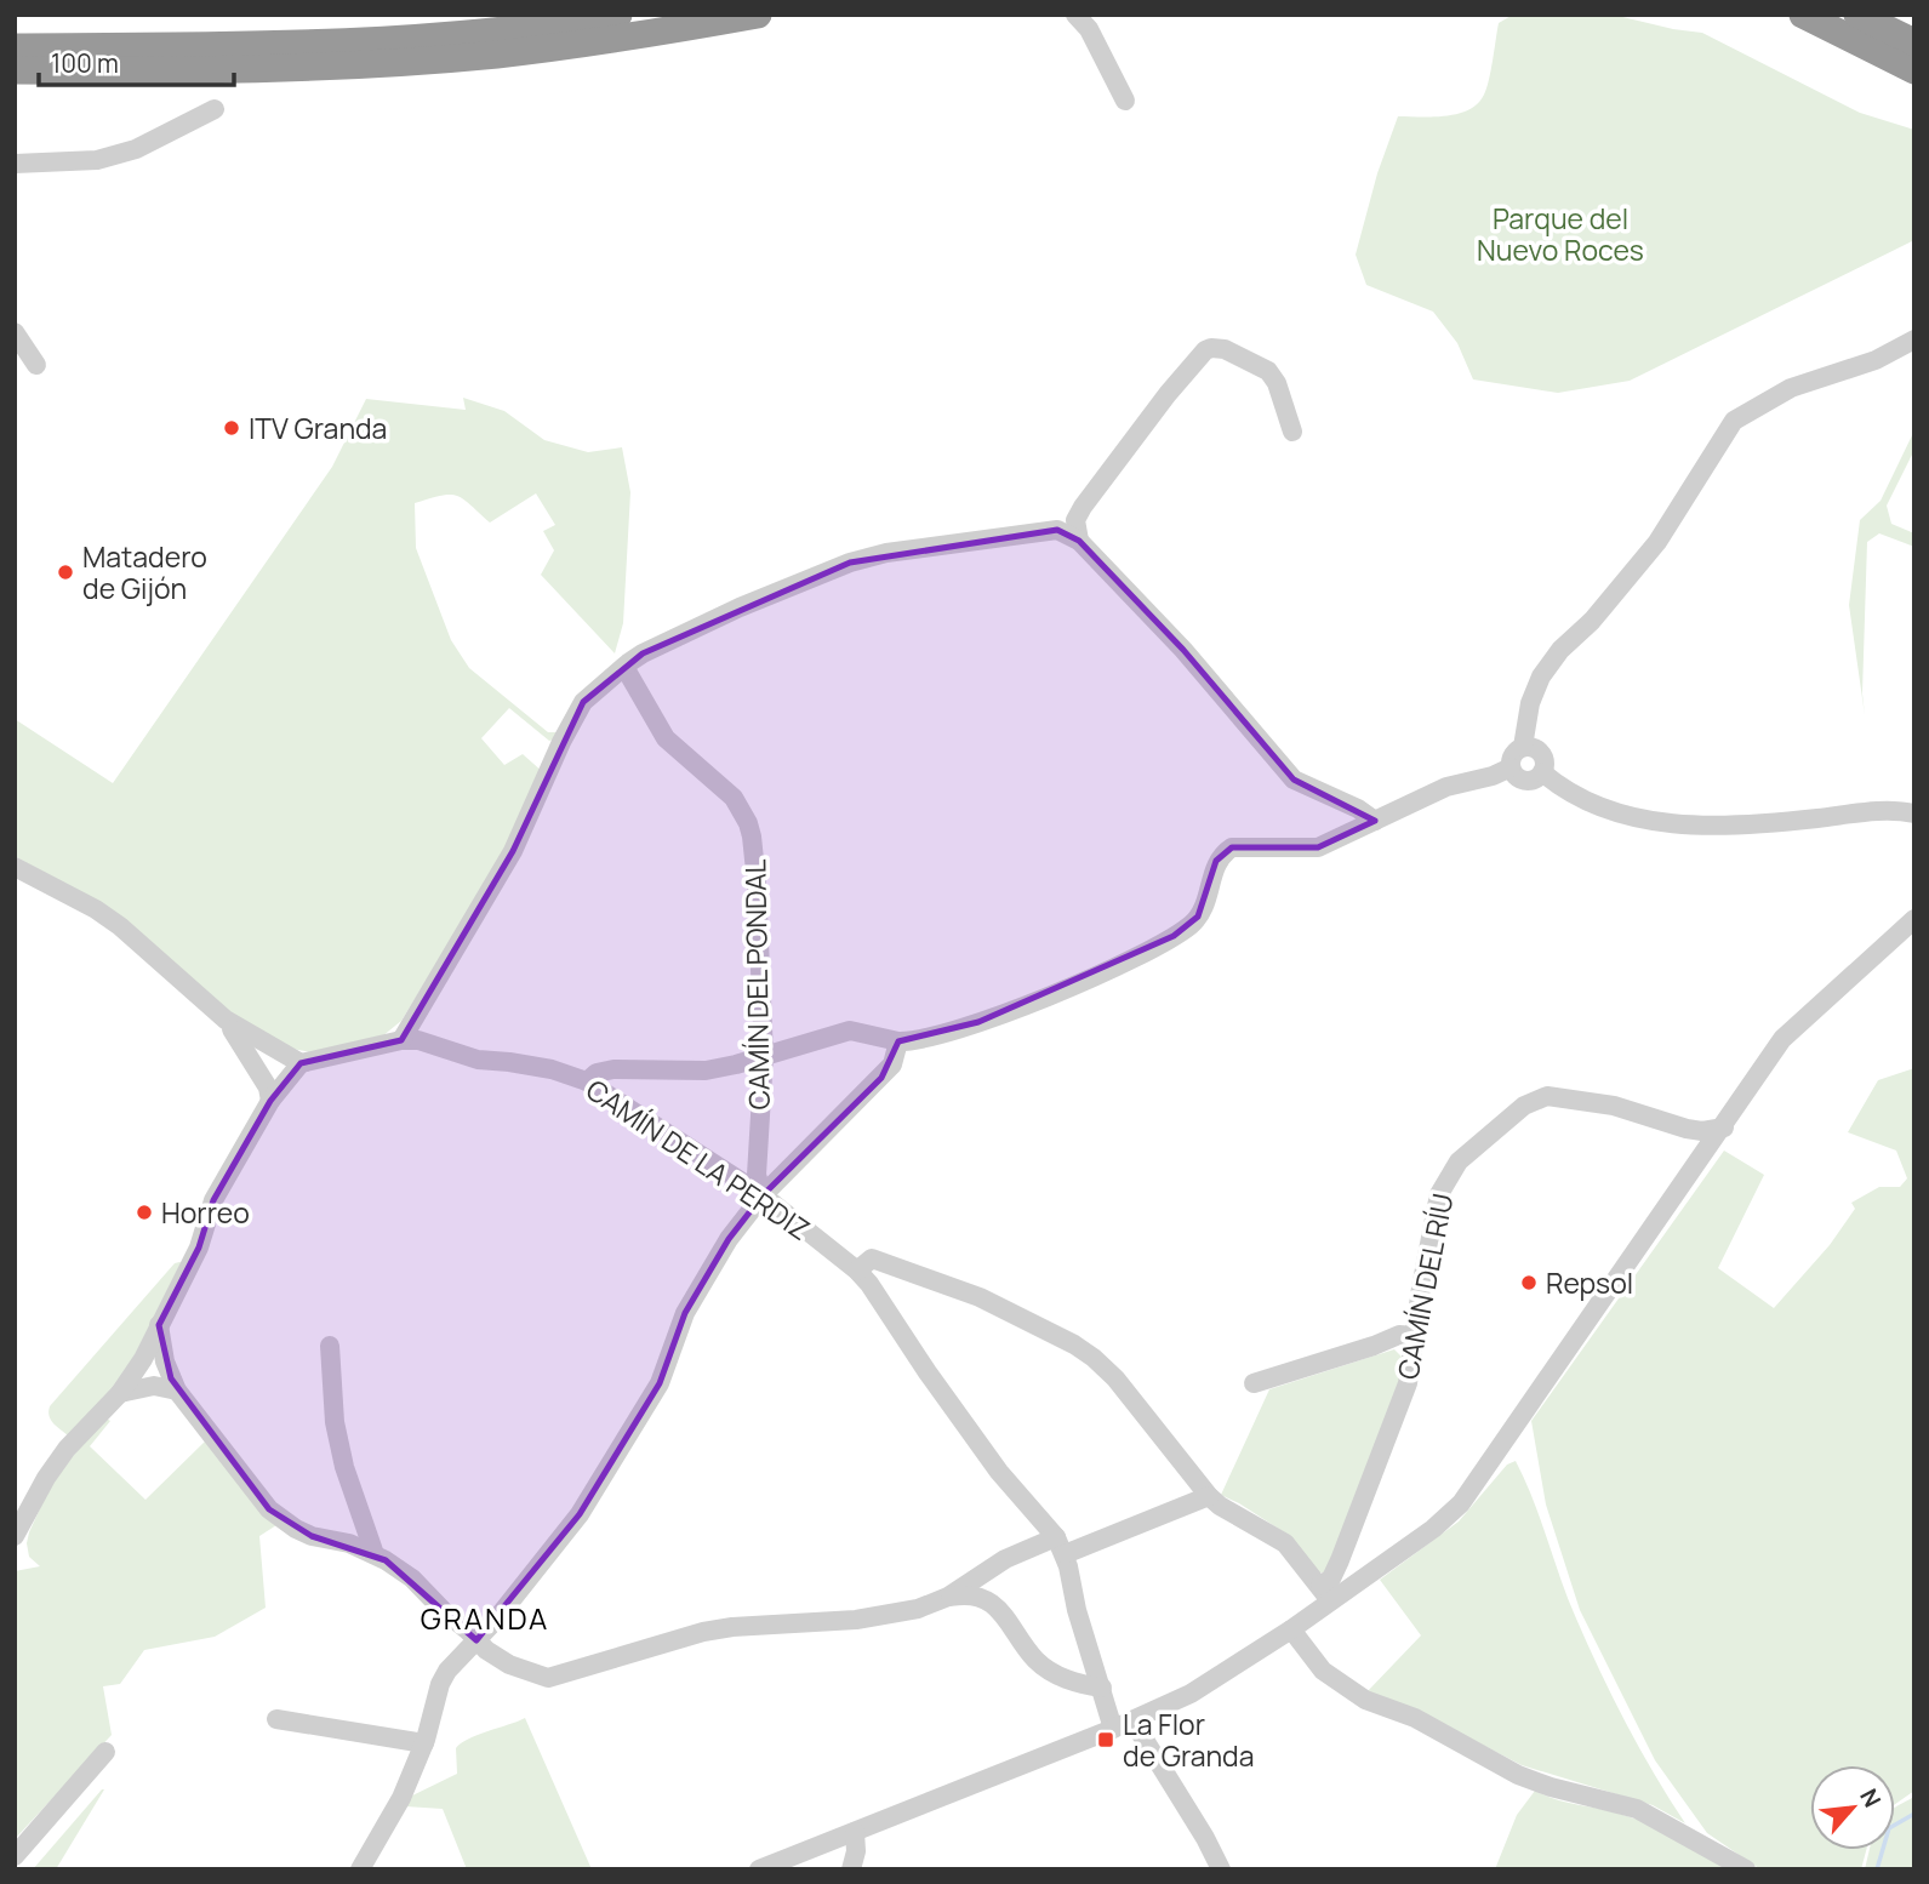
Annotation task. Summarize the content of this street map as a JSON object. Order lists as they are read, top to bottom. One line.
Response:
{"streets":{"street":["CAMÍN DEL PONDAL","CAMÍN DE LA PERDIZ","CAMÍN DEL RÍU"]},"crossings":[["CAMÍN DEL PONDAL","CAMÍN DE LA PERDIZ"]],"districts":["GRANDA"],"parks":["Parque del Nuevo Roces"],"places":{"other":["ITV Granda","Matadero de Gijón","Horreo","Repsol"],"transit":["La Flor de Granda"]},"scale_bar":"100 m","north":"top right"}
